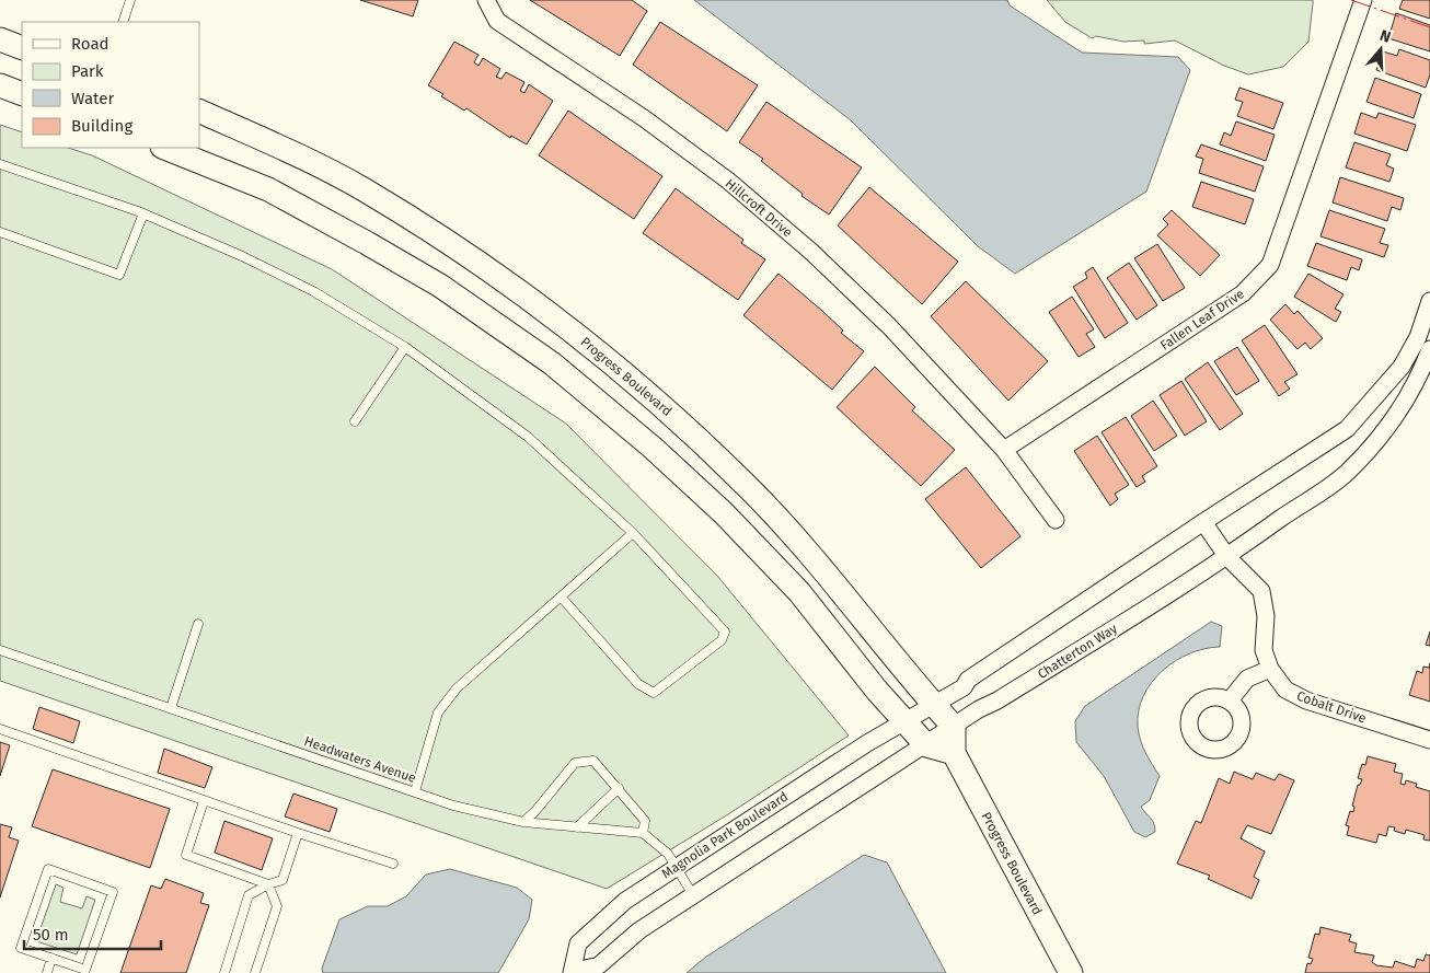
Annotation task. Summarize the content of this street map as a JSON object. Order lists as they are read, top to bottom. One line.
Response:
{"streets":{"main road":["Progress Boulevard"],"street":["Hillcroft Drive","Fallen Leaf Drive","Chatterton Way","Cobalt Drive","Magnolia Park Boulevard"],"lane":["Headwaters Avenue"]},"crossings":[["Hillcroft Drive","Fallen Leaf Drive"],["Progress Boulevard","Chatterton Way"],["Progress Boulevard","Magnolia Park Boulevard"],["Chatterton Way","Cobalt Drive"],["Chatterton Way","Magnolia Park Boulevard"]],"legend":["Road","Park","Water","Building"],"scale_bar":"50 m","north":"top"}
